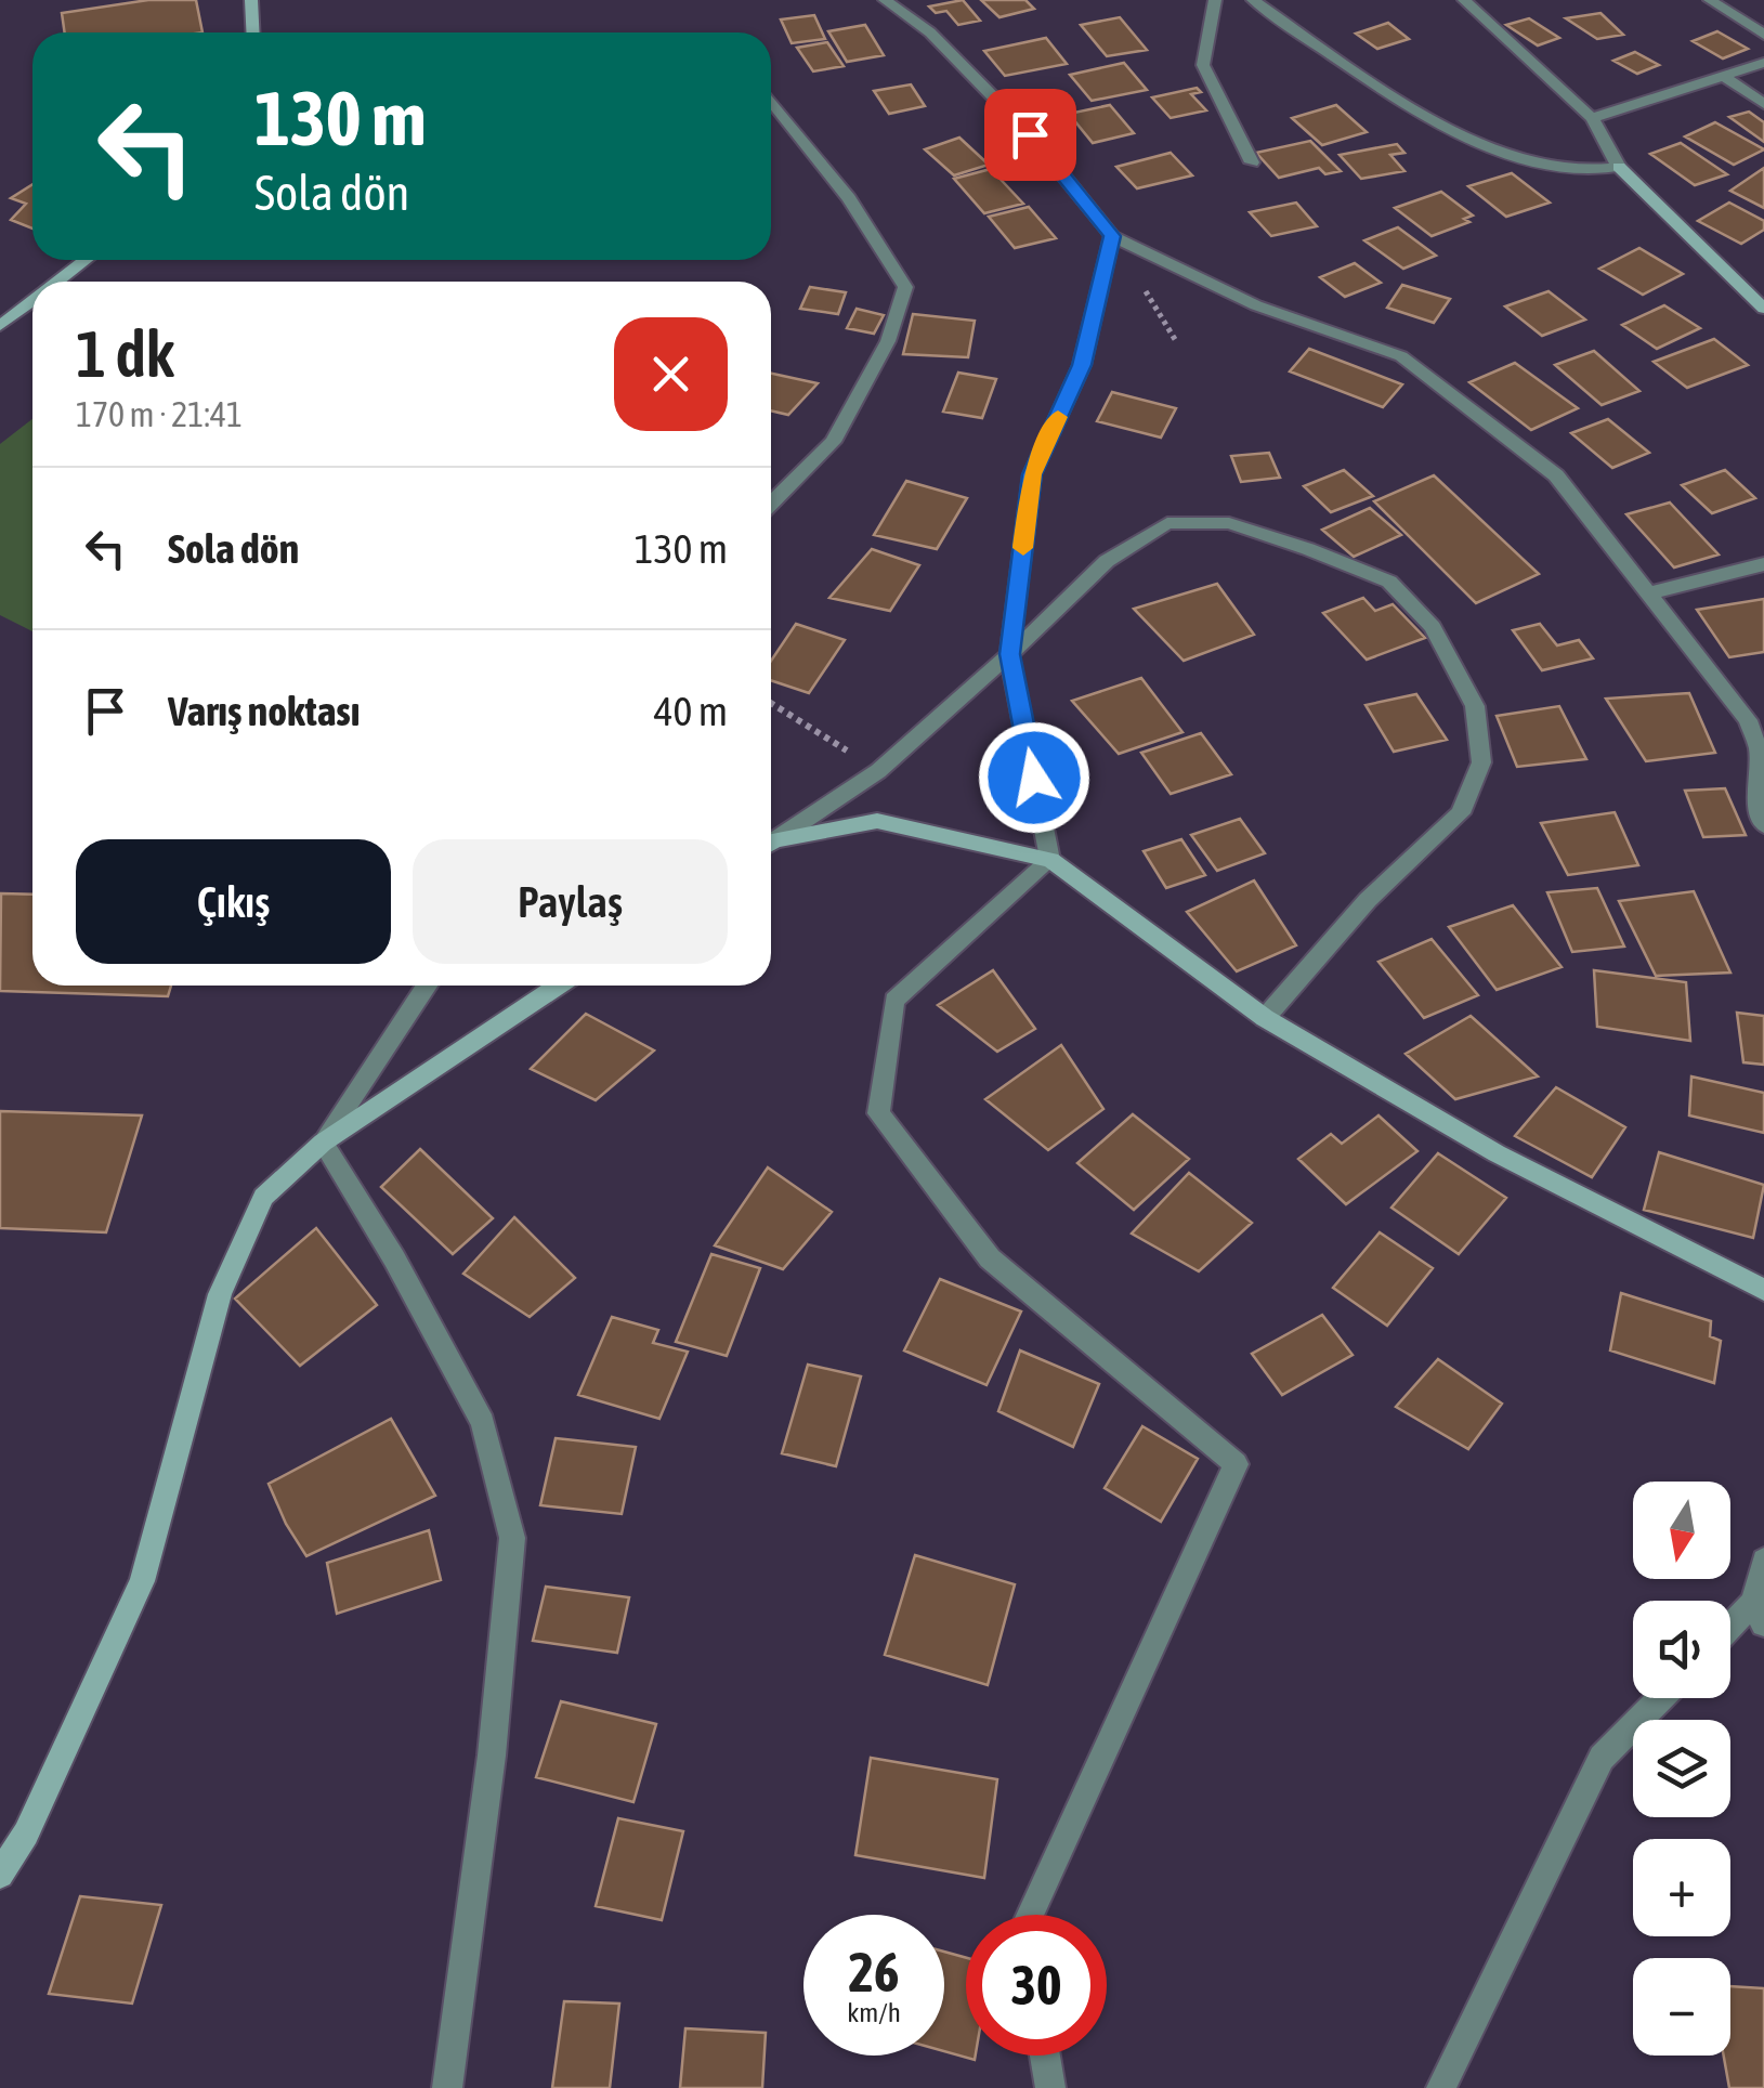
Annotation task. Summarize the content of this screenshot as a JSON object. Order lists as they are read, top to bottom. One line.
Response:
{"north":"bottom","page":{"turn":["130 m","Sola dön"],"heading":["1 dk","170 m · 21:41"],"list":[{"name":"Sola dön","value":"130 m"},{"name":"Varış noktası","value":"40 m"}],"buttons":["Çıkış","Paylaş"],"map_buttons":["+","−"],"speed":"26 km/h","limit":"30"}}
